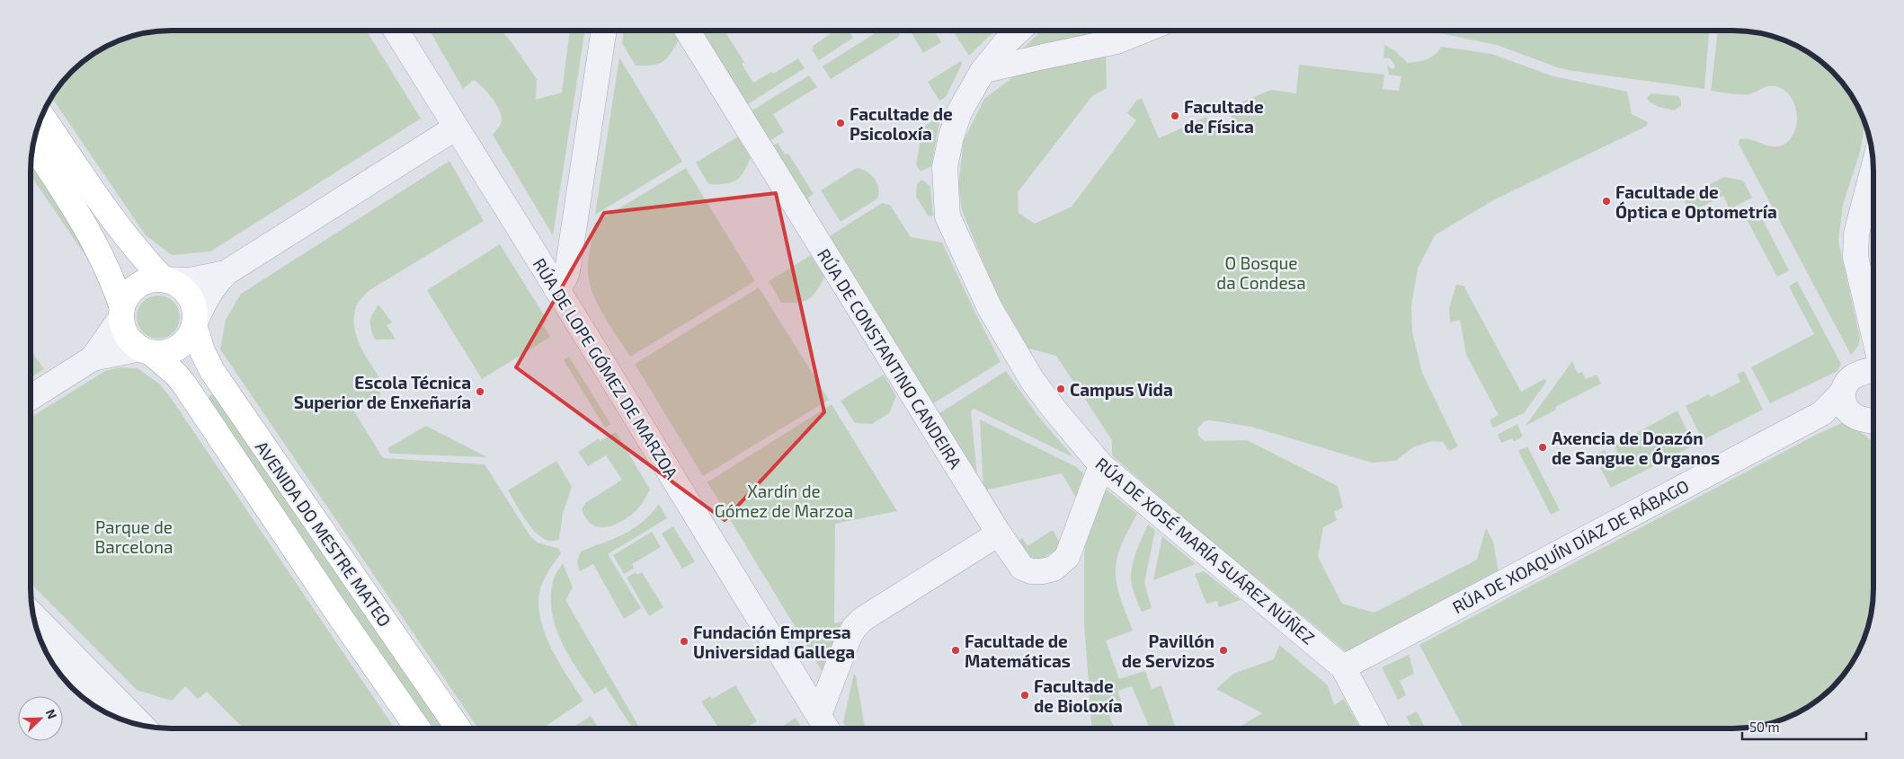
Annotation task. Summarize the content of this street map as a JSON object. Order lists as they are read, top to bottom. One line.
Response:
{"streets":{"main road":["AVENIDA DO MESTRE MATEO"],"street":["RÚA DE CONSTANTINO CANDEIRA","RÚA DE LOPE GÓMEZ DE MARZOA","RÚA DE XOAQUÍN DÍAZ DE RÁBAGO","RÚA DE XOSÉ MARÍA SUÁREZ NÚÑEZ"]},"crossings":[["RÚA DE CONSTANTINO CANDEIRA","RÚA DE XOSÉ MARÍA SUÁREZ NÚÑEZ"],["RÚA DE XOAQUÍN DÍAZ DE RÁBAGO","RÚA DE XOSÉ MARÍA SUÁREZ NÚÑEZ"]],"parks":["O Bosque da Condesa","Xardín de Gómez de Marzoa","Parque de Barcelona"],"places":["Facultade de Física","Facultade de Psicoloxía","Facultade de Óptica e Optometría","Campus Vida","Escola Técnica Superior de Enxeñaría","Axencia de Doazón de Sangue e Órganos","Fundación Empresa Universidad Gallega","Facultade de Matemáticas","Pavillón de Servizos","Facultade de Bioloxía"],"scale_bar":"50 m","north":"top right"}
